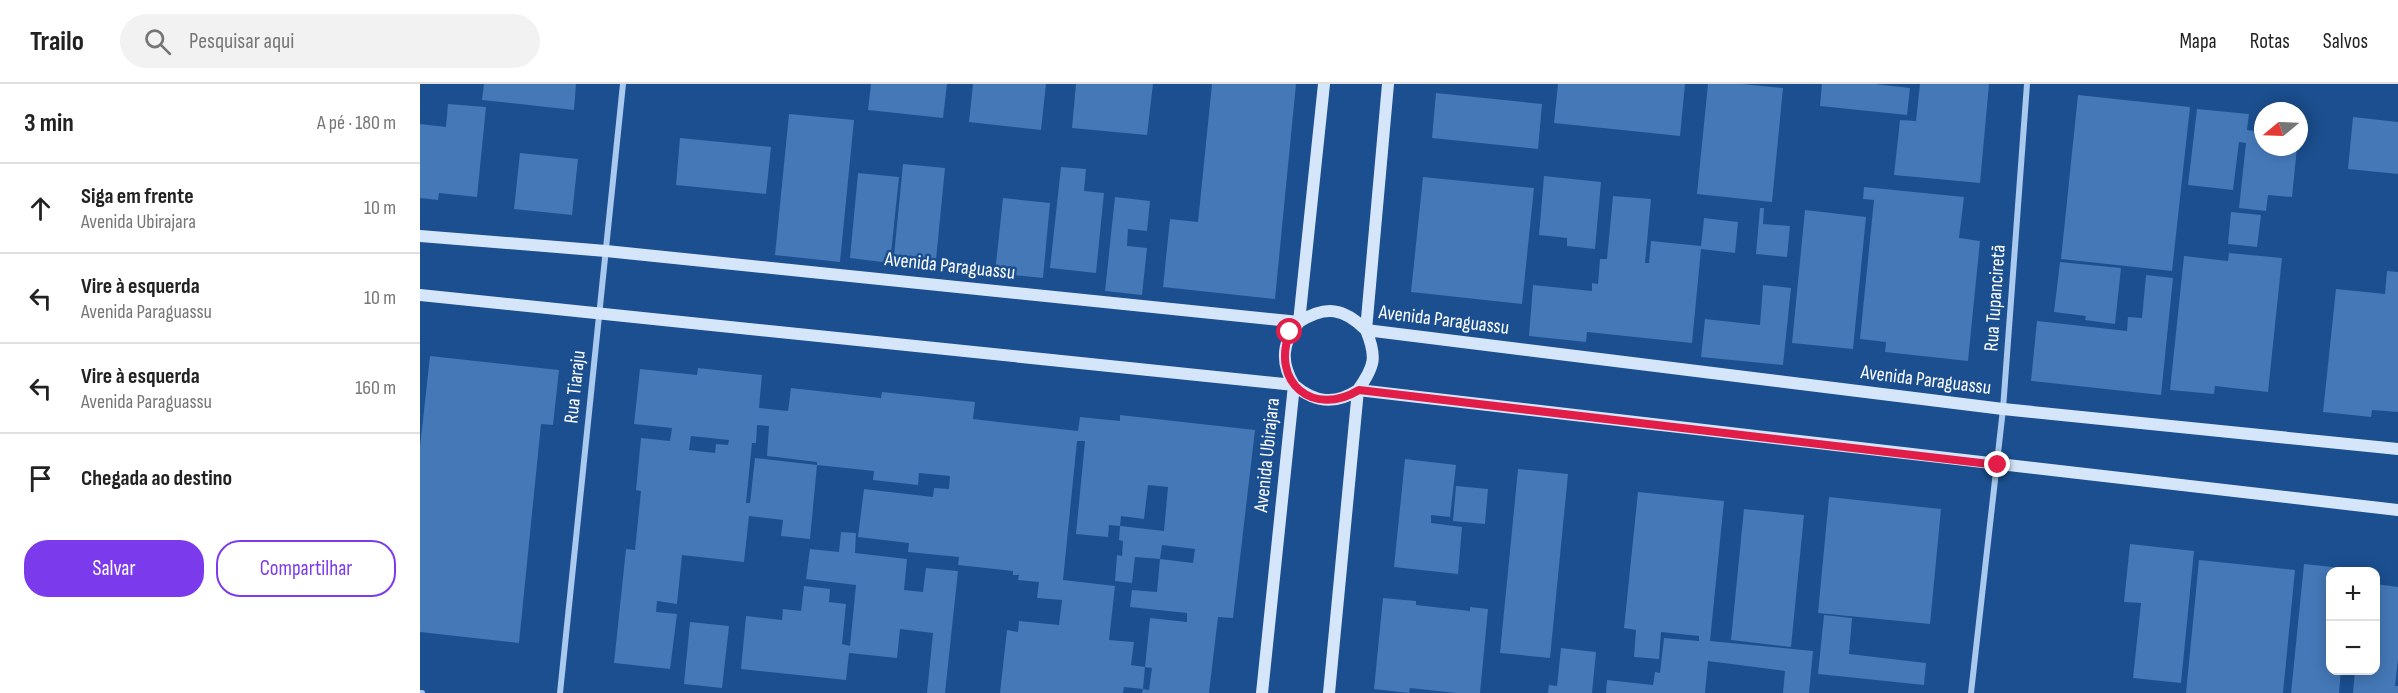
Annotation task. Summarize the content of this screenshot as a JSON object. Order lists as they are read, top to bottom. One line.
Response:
{"streets":{"main road":["Avenida Paraguassu","Avenida Ubirajara"],"street":["Rua Tupanciretã","Rua Tiaraju"]},"crossings":[["Avenida Paraguassu","Rua Tupanciretã"],["Avenida Paraguassu","Rua Tiaraju"],["Avenida Paraguassu","Avenida Ubirajara"]],"north":"left","page":{"header":"Trailo","search":"Pesquisar aqui","nav":["Mapa","Rotas","Salvos"],"heading":["3 min","A pé · 180 m"],"list":[["Siga em frente","Avenida Ubirajara","10 m"],["Vire à esquerda","Avenida Paraguassu","10 m"],["Vire à esquerda","Avenida Paraguassu","160 m"],"Chegada ao destino"],"buttons":["Salvar","Compartilhar"],"map_buttons":["+","−"]}}
